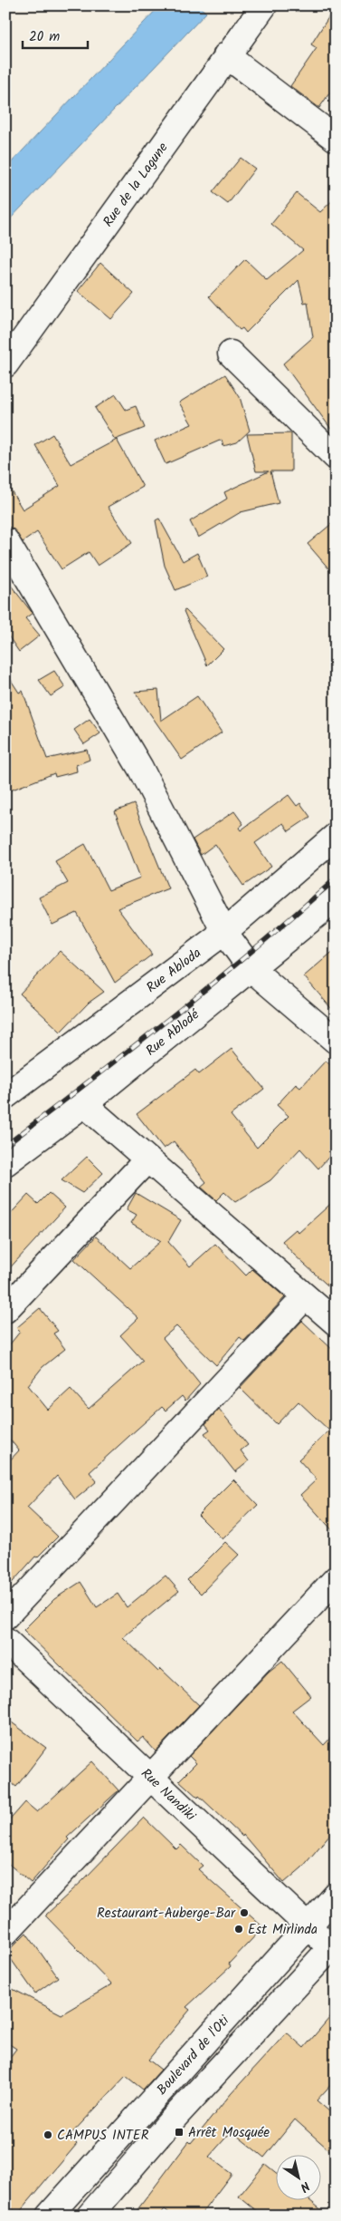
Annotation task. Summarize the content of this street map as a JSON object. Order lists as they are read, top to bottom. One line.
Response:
{"streets":{"street":["Rue de la Lagune","Rue Abloda","Rue Ablodé","Rue Nandiki","Boulevard de l'Oti"]},"crossings":[["Rue Nandiki","Boulevard de l'Oti"]],"places":{"other":["Restaurant-Auberge-Bar","Est Mirlinda","CAMPUS INTER"],"transit":["Arrêt Mosquée"]},"scale_bar":"20 m","north":"bottom right"}
